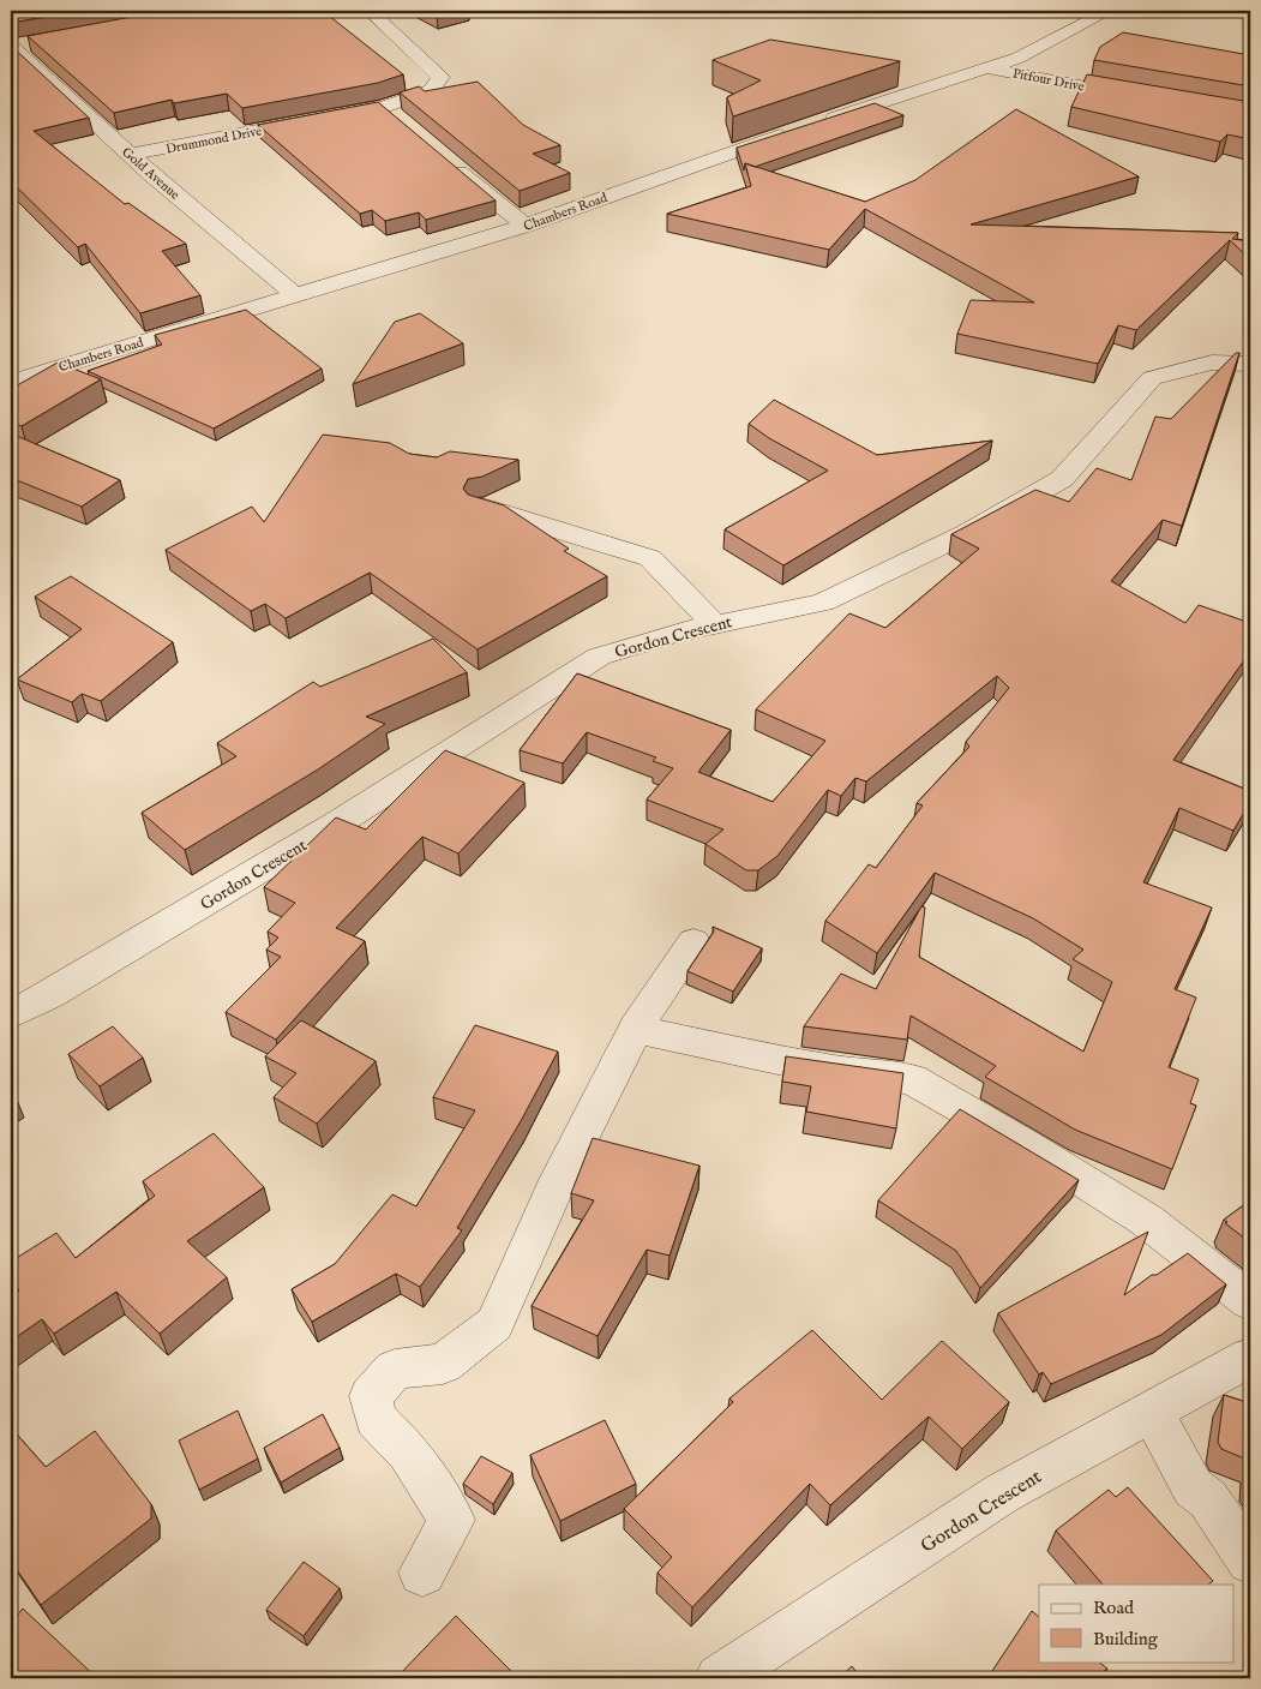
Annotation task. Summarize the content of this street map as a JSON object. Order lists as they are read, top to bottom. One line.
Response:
{"streets":{"street":["Pitfour Drive","Drummond Drive","Gold Avenue","Chambers Road","Gordon Crescent"]},"crossings":[["Pitfour Drive","Chambers Road"],["Drummond Drive","Gold Avenue"],["Gold Avenue","Chambers Road"]],"legend":["Road","Building"]}
